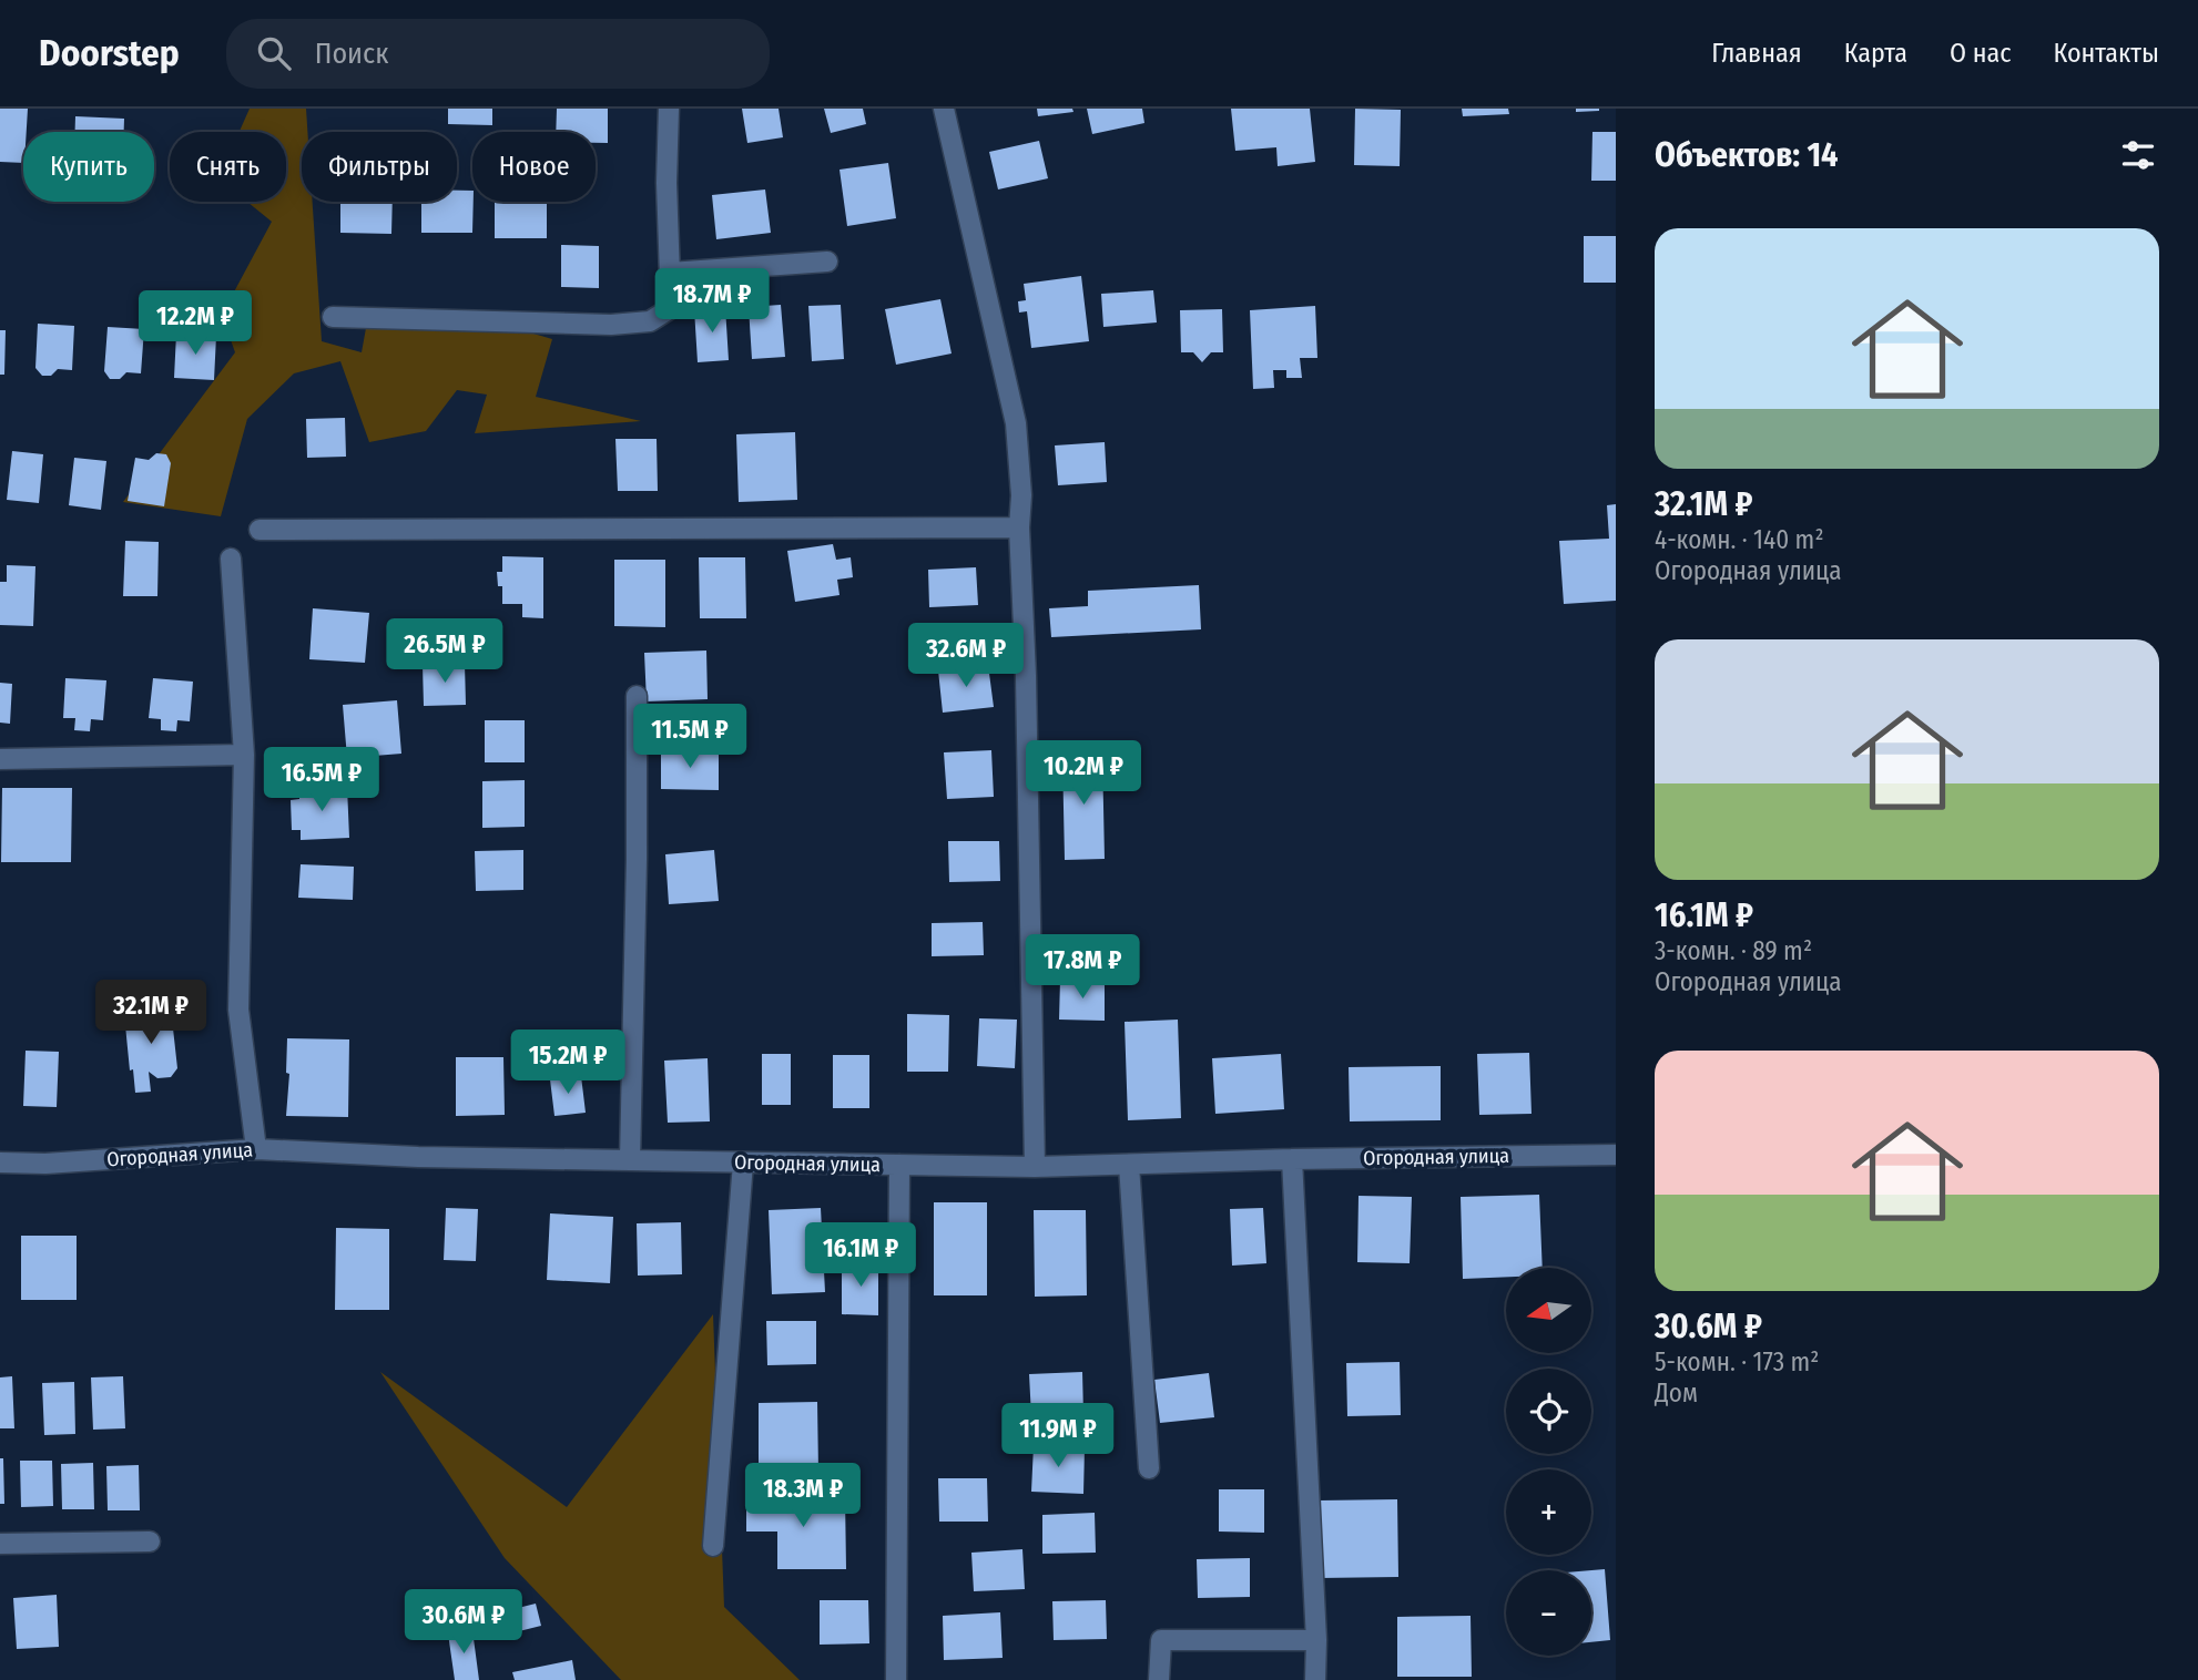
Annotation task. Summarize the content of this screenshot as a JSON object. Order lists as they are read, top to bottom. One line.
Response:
{"streets":{"street":["Огородная улица"]},"north":"left","page":{"header":"Doorstep","search":"Поиск","nav":["Главная","Карта","О нас","Контакты"],"heading":"Объектов: 14","chip":["Купить","Снять","Фильтры","Новое"],"list":[{"name":"32.1M ₽","note":"4-комн. · 140 m² · Огородная улица"},{"name":"16.1M ₽","note":"3-комн. · 89 m² · Огородная улица"},{"name":"30.6M ₽","note":"5-комн. · 173 m² · Дом"}],"price":["18.7M ₽","12.2M ₽","26.5M ₽","32.6M ₽","11.5M ₽","10.2M ₽","16.5M ₽","17.8M ₽","32.1M ₽","15.2M ₽","16.1M ₽","11.9M ₽","18.3M ₽","30.6M ₽"],"map_buttons":["+","−"]}}
